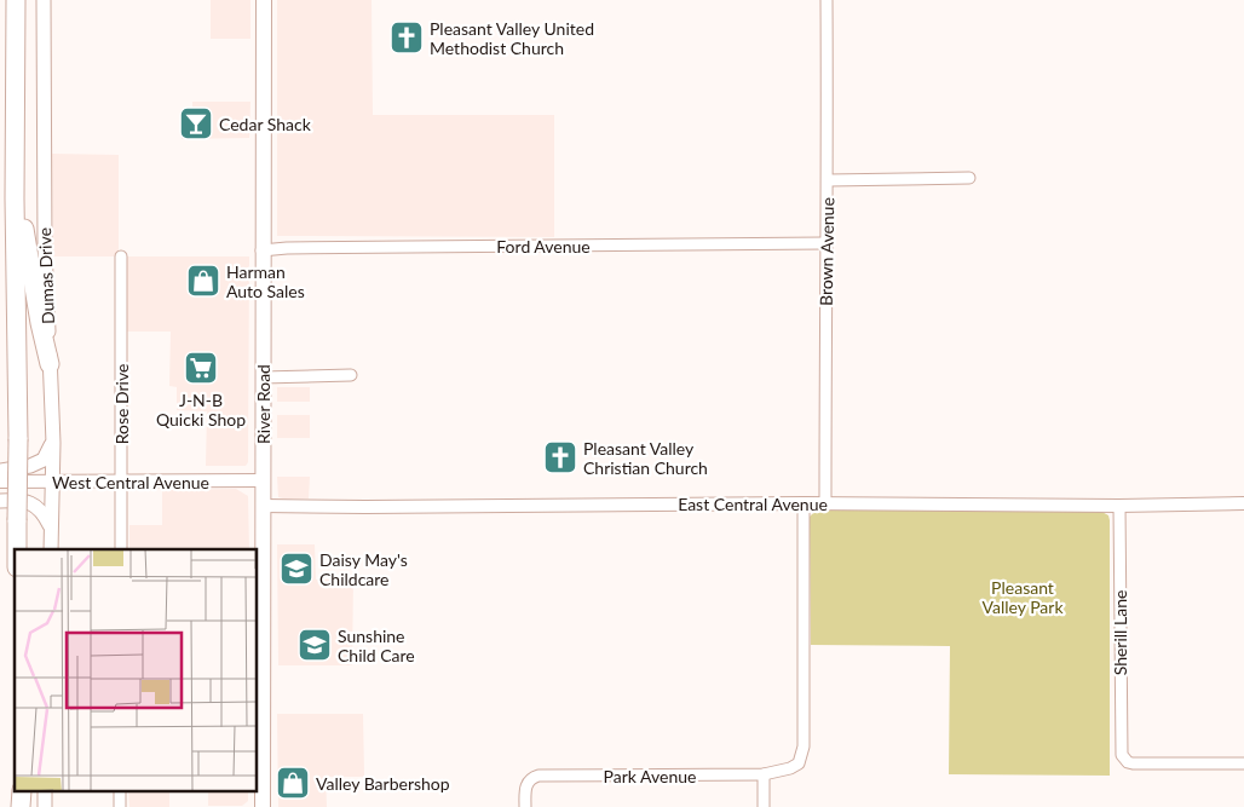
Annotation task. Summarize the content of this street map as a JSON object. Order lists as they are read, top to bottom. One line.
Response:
{"streets":{"main road":["Dumas Drive","River Road"],"street":["Ford Avenue","Brown Avenue","Rose Drive","West Central Avenue","East Central Avenue","Sherill Lane","Park Avenue"]},"crossings":[["Ford Avenue","Brown Avenue"],["Ford Avenue","River Road"],["Brown Avenue","East Central Avenue"],["Dumas Drive","West Central Avenue"],["Rose Drive","West Central Avenue"],["River Road","West Central Avenue"],["River Road","East Central Avenue"],["East Central Avenue","Sherill Lane"],["East Central Avenue","Park Avenue"]],"parks":["Pleasant Valley Park"],"places":{"church":["Pleasant Valley United Methodist Church","Pleasant Valley Christian Church"],"bar":["Cedar Shack"],"shop":["Harman Auto Sales","Valley Barbershop"],"supermarket":["J-N-B Quicki Shop"],"school or university":["Daisy May's Childcare","Sunshine Child Care"]}}
